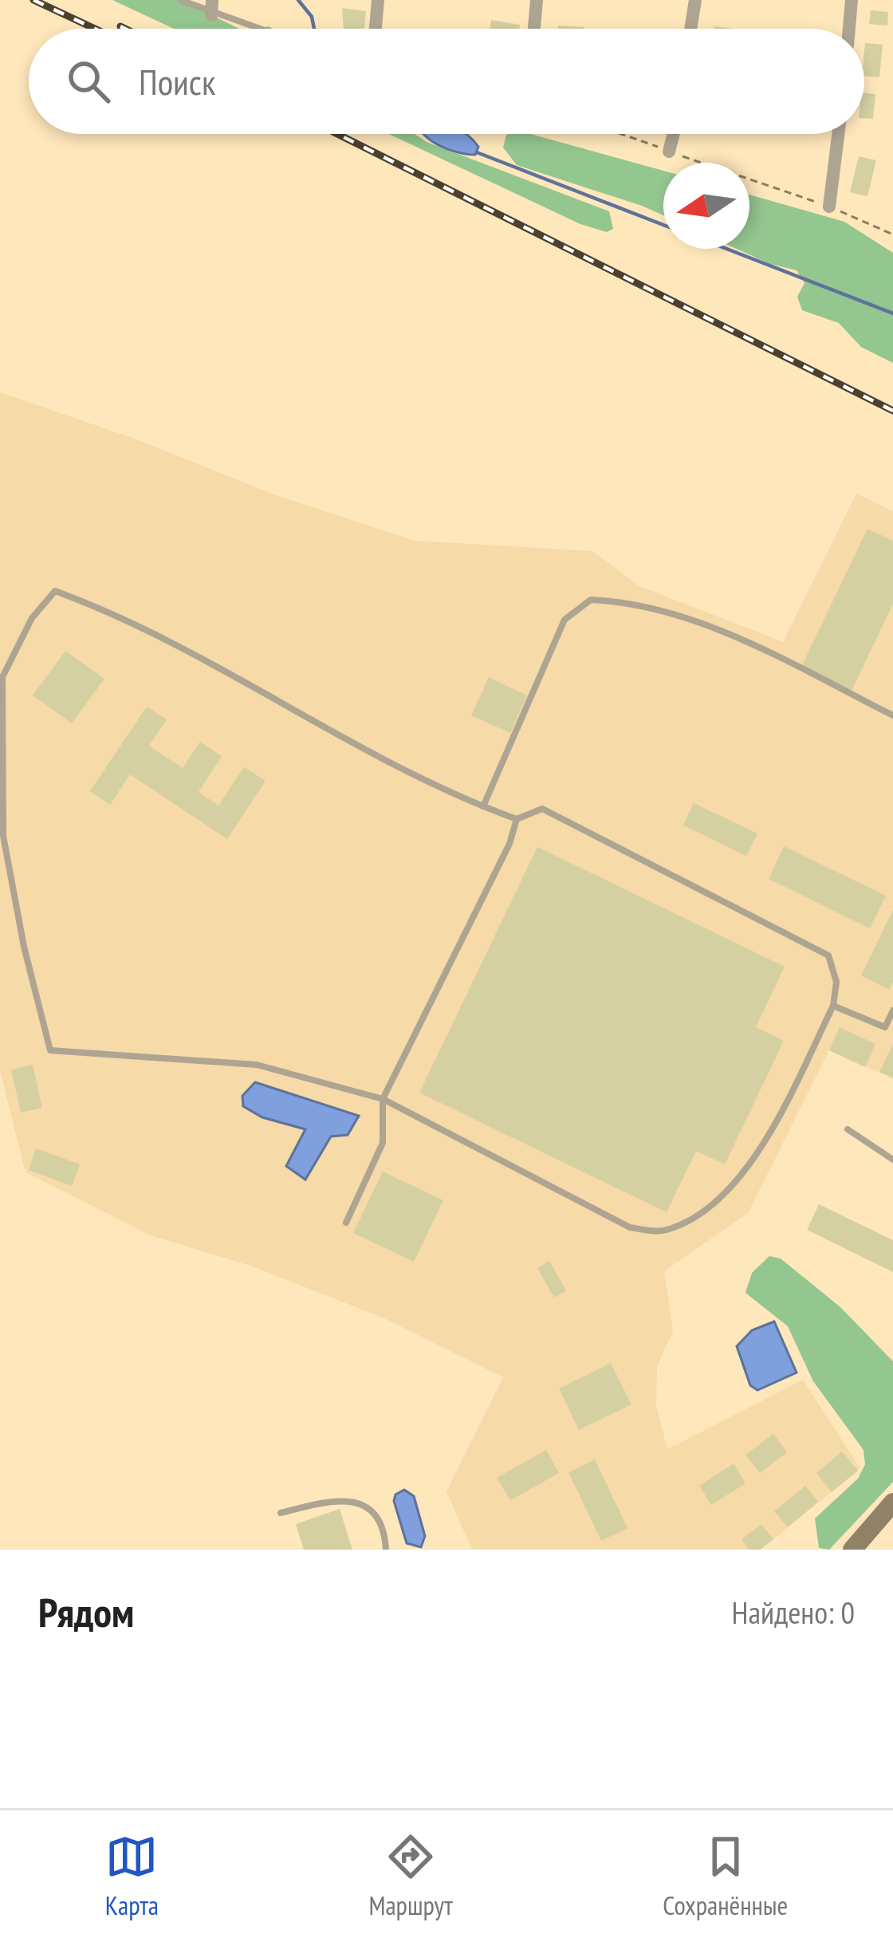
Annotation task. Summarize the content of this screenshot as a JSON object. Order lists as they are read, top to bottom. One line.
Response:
{"north":"left","page":{"search":"Поиск","heading":["Рядом","Найдено: 0"],"nav":["Карта","Маршрут","Сохранённые"]}}
